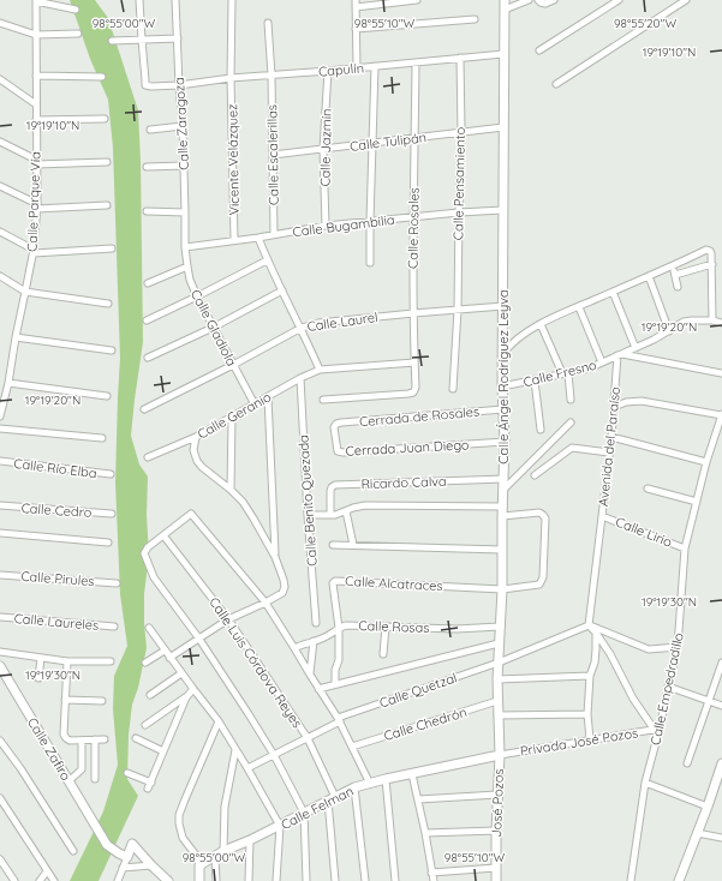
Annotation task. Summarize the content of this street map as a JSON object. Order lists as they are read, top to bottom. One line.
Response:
{"streets":{"street":["Capulín","Calle Zaragoza","Calle Tulipán","Calle Jazmín","Calle Escalerillas","Vicente Velázquez","Calle Pensamiento","Calle Parque Vía","Calle Bugambilia","Calle Rosales","Calle Laurel","Calle Gladiola","Calle Fresno","Calle Ángel Rodríguez Leyva","Calle Geranio","Cerrada de Rosales","Avenida del Paraíso","Cerrada Juan Diego","Calle Río Elba","Ricardo Calva","Calle Benito Quezada","Calle Cedro","Calle Lirio","Calle Pirules","Calle Alcatraces","Calle Laureles","Calle Rosas","Calle Luis Córdova Reyes","Calle Empedradillo","Calle Quetzal","Calle Chedrón","Privada José Pozos","Calle Zafiro","José Pozos","Calle Felman"]},"crossings":[["Capulín","Calle Zaragoza"],["Capulín","Calle Jazmín"],["Capulín","Calle Escalerillas"],["Capulín","Vicente Velázquez"],["Capulín","Calle Pensamiento"],["Capulín","Calle Rosales"],["Capulín","Calle Ángel Rodríguez Leyva"],["Calle Zaragoza","Calle Bugambilia"],["Calle Zaragoza","Calle Gladiola"],["Calle Tulipán","Calle Jazmín"],["Calle Tulipán","Calle Escalerillas"],["Calle Tulipán","Calle Pensamiento"],["Calle Tulipán","Calle Rosales"],["Calle Tulipán","Calle Ángel Rodríguez Leyva"],["Calle Jazmín","Calle Bugambilia"],["Calle Escalerillas","Calle Bugambilia"],["Vicente Velázquez","Calle Bugambilia"],["Calle Pensamiento","Calle Bugambilia"],["Calle Pensamiento","Calle Laurel"],["Calle Bugambilia","Calle Rosales"],["Calle Bugambilia","Calle Gladiola"],["Calle Bugambilia","Calle Ángel Rodríguez Leyva"],["Calle Rosales","Calle Laurel"],["Calle Laurel","Calle Gladiola"],["Calle Laurel","Calle Ángel Rodríguez Leyva"],["Calle Gladiola","Calle Geranio"],["Calle Fresno","Calle Ángel Rodríguez Leyva"],["Calle Fresno","Avenida del Paraíso"],["Calle Ángel Rodríguez Leyva","Cerrada de Rosales"],["Calle Ángel Rodríguez Leyva","Cerrada Juan Diego"],["Calle Ángel Rodríguez Leyva","Ricardo Calva"],["Calle Ángel Rodríguez Leyva","Calle Alcatraces"],["Calle Ángel Rodríguez Leyva","Calle Rosas"],["Calle Ángel Rodríguez Leyva","Calle Quetzal"],["Calle Ángel Rodríguez Leyva","Calle Chedrón"],["Calle Ángel Rodríguez Leyva","Privada José Pozos"],["Calle Ángel Rodríguez Leyva","José Pozos"],["Calle Ángel Rodríguez Leyva","Calle Felman"],["Calle Geranio","Calle Benito Quezada"],["Cerrada de Rosales","Cerrada Juan Diego"],["Avenida del Paraíso","Calle Lirio"],["Avenida del Paraíso","Calle Quetzal"],["Calle Lirio","Calle Empedradillo"],["Calle Alcatraces","Calle Rosas"],["Calle Luis Córdova Reyes","Calle Quetzal"],["Calle Luis Córdova Reyes","Calle Felman"],["Calle Empedradillo","Privada José Pozos"],["Privada José Pozos","José Pozos"],["Privada José Pozos","Calle Felman"],["José Pozos","Calle Felman"]],"coordinates":["98°55'00\"W","98°55'10\"W","98°55'20\"W","19°19'10\"N","19°19'20\"N","19°19'30\"N"]}
